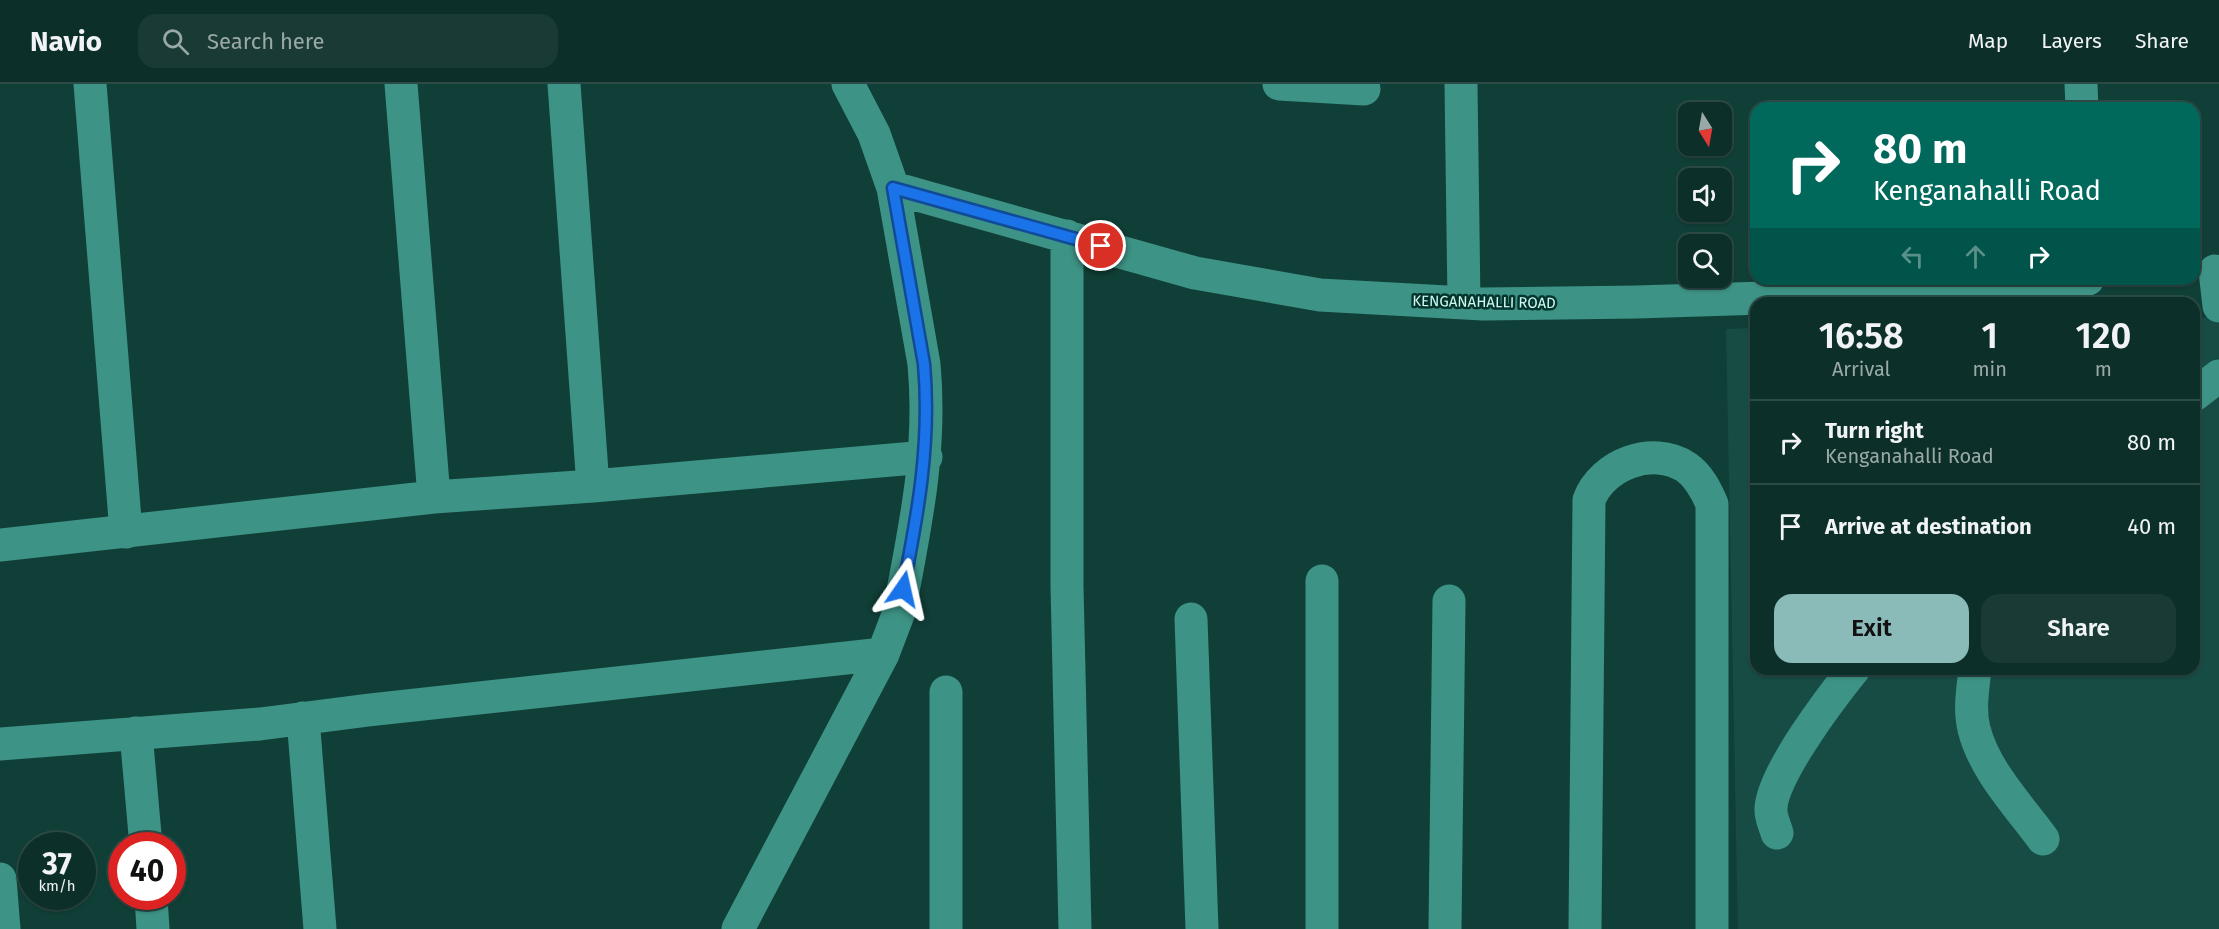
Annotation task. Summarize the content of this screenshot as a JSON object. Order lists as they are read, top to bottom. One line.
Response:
{"streets":{"street":["KENGANAHALLI ROAD"]},"north":"bottom","page":{"header":"Navio","search":"Search here","nav":["Map","Layers","Share"],"turn":["80 m","Kenganahalli Road"],"eta":["16:58","Arrival","1","min","120","m"],"list":[{"name":"Turn right","note":"Kenganahalli Road","value":"80 m"},{"name":"Arrive at destination","value":"40 m"}],"buttons":["Exit","Share"],"speed":"37 km/h","limit":"40"}}
